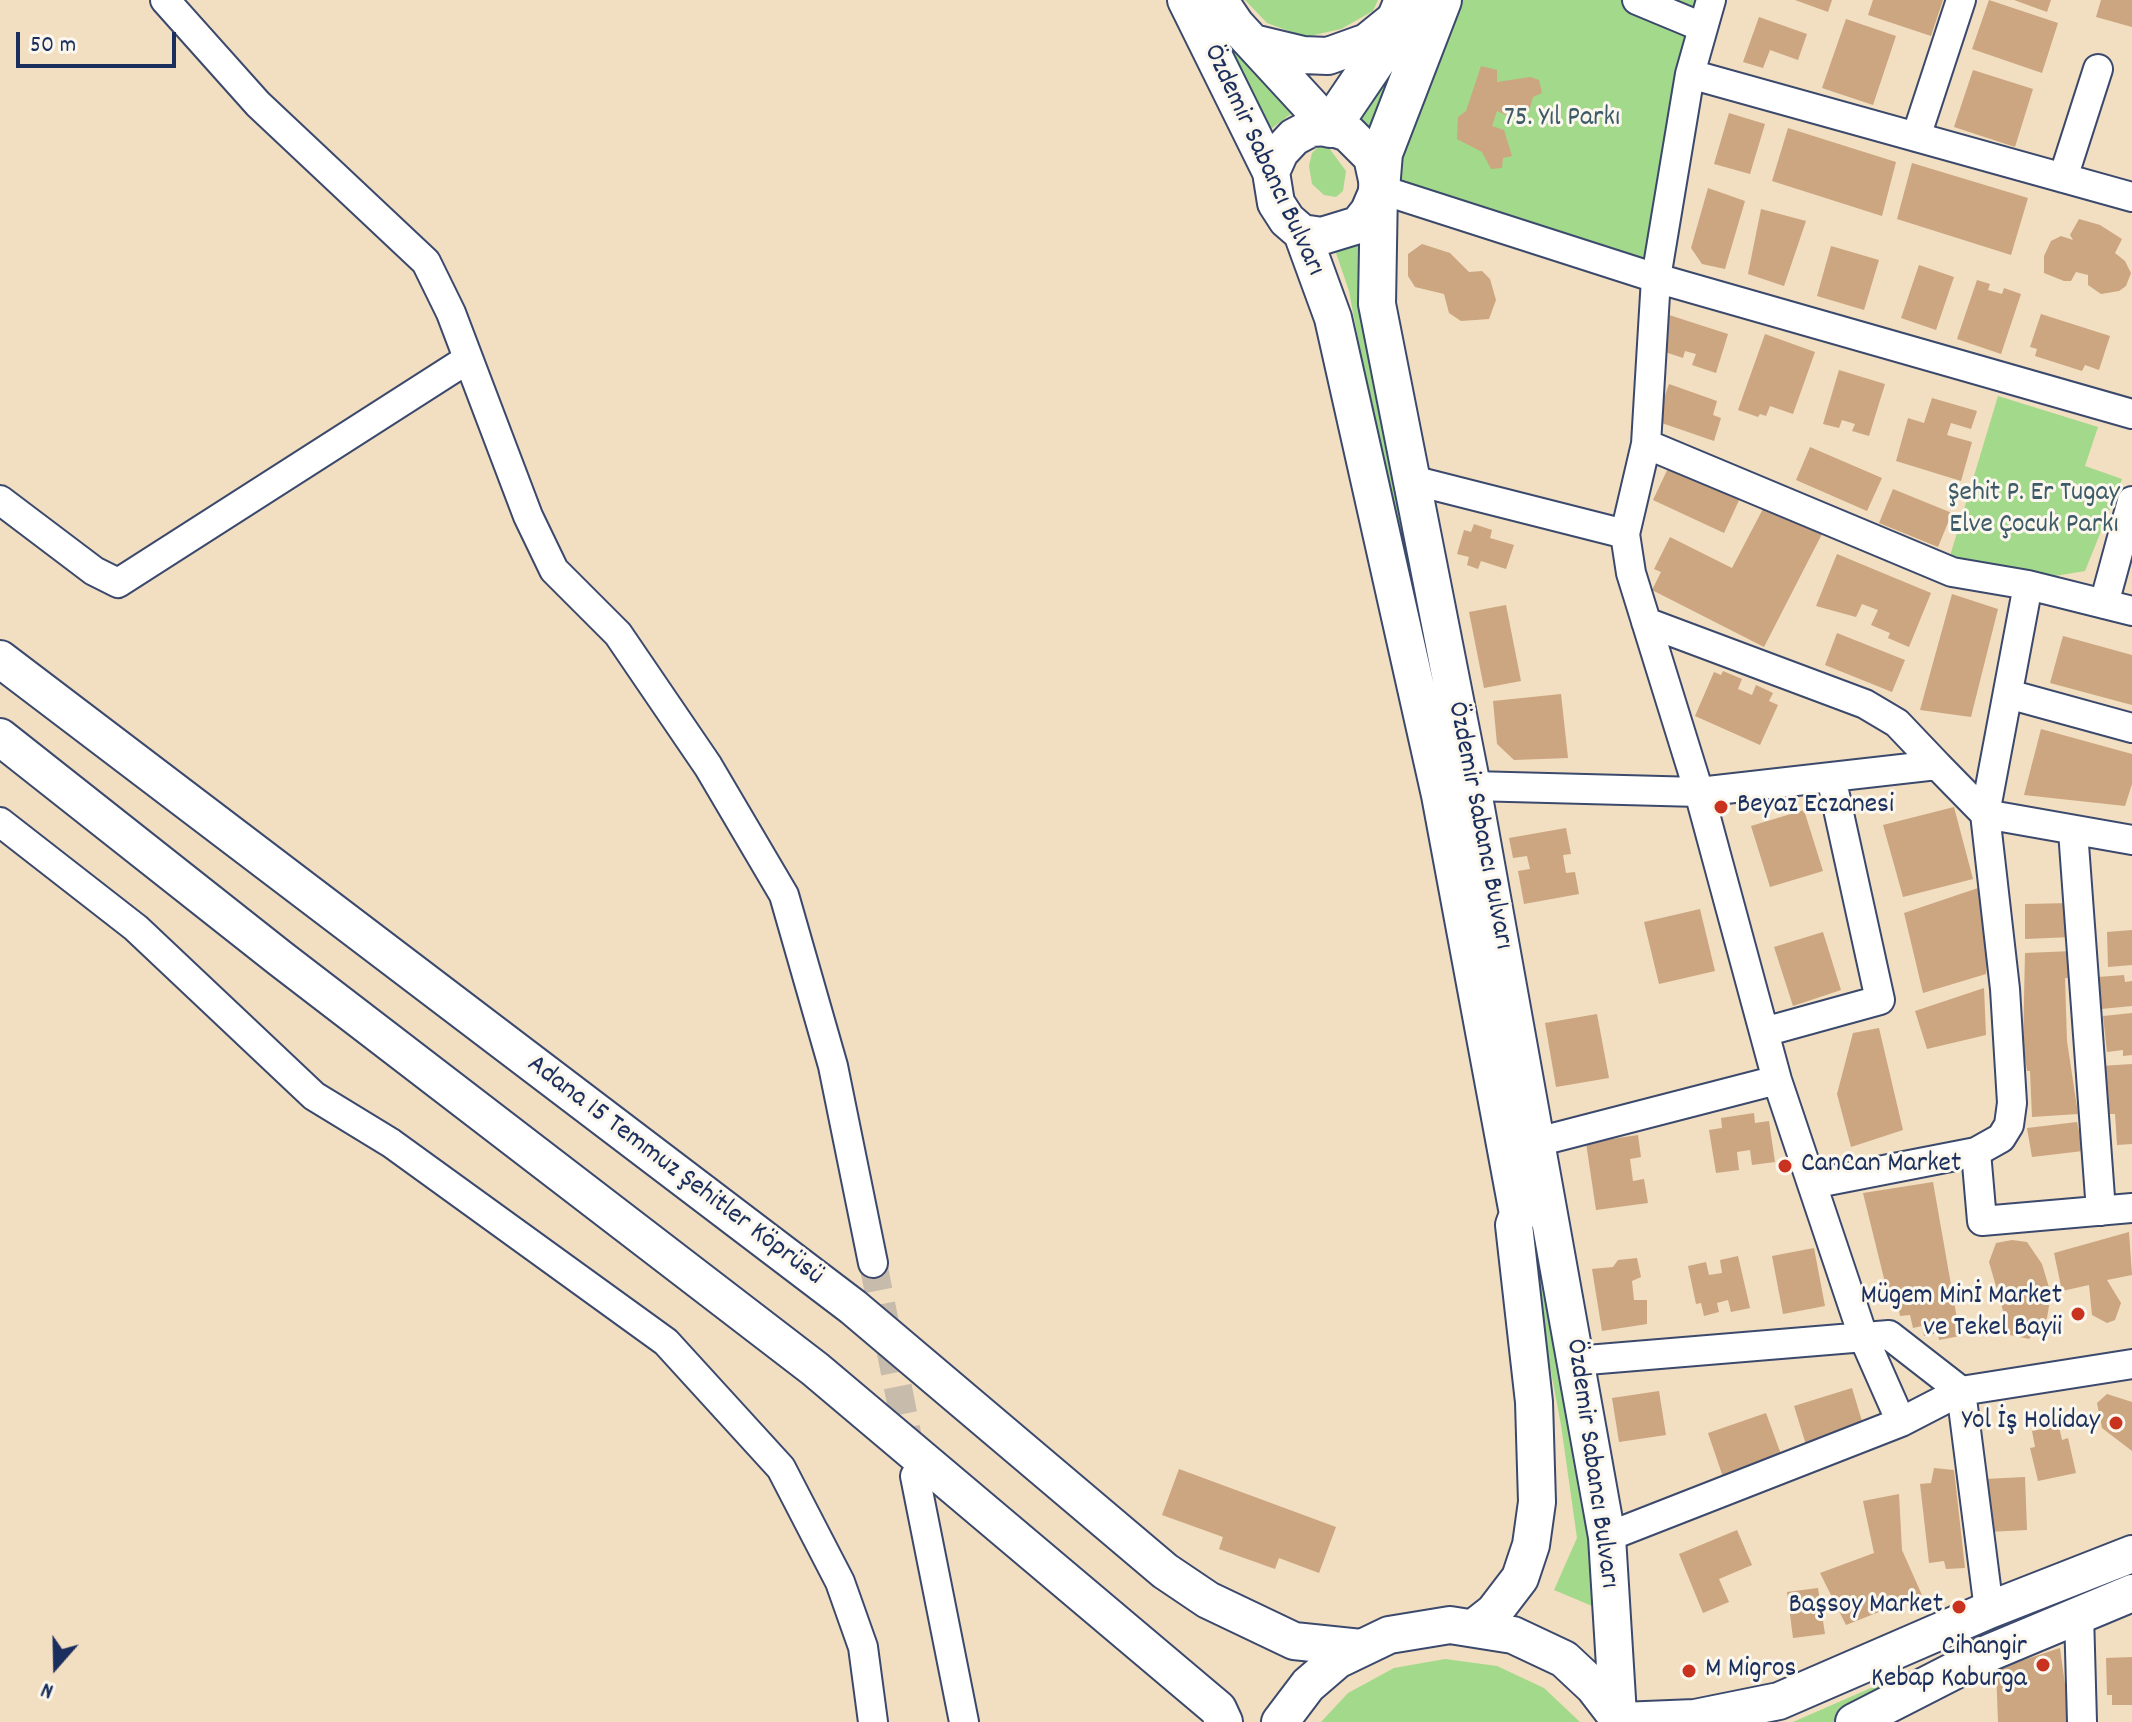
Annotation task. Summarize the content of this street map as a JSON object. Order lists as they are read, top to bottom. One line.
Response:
{"streets":{"main road":["Özdemir Sabancı Bulvarı","Adana 15 Temmuz Şehitler Köprüsü"]},"parks":["75. Yıl Parkı","Şehit P. Er Tugay Elve Çocuk Parkı"],"places":["Beyaz Eczanesi","CanCan Market","Mügem Minİ Market ve Tekel Bayii","Yol İş Holiday","Başsoy Market","Cihangir Kebap Kaburga","M Migros"],"scale_bar":"50 m","north":"bottom"}
